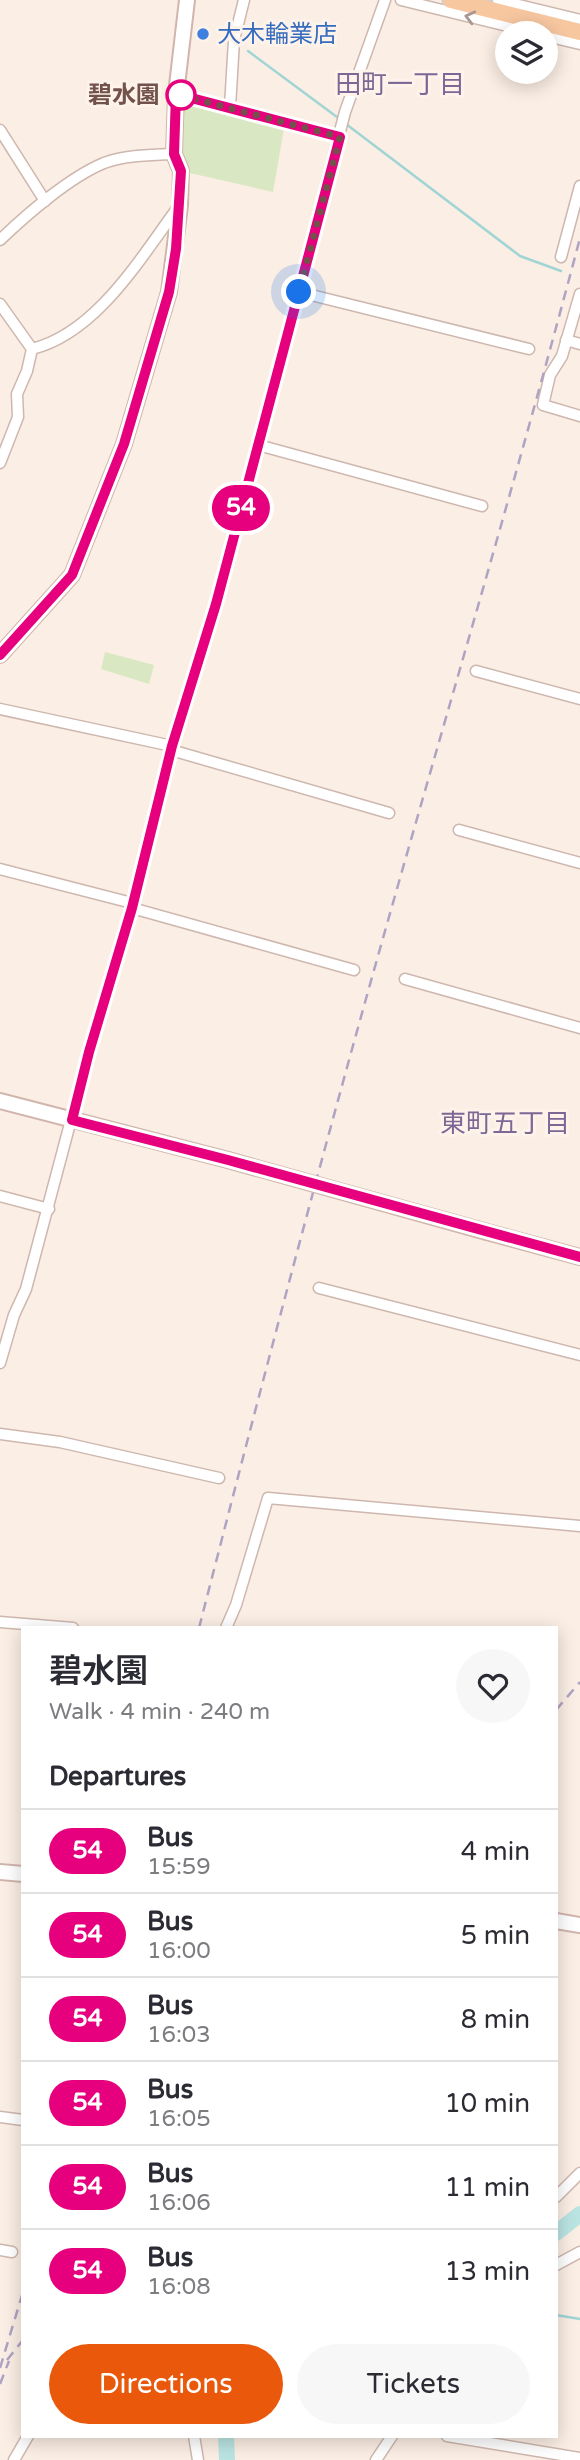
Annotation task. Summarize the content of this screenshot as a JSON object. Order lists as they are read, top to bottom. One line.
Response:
{"districts":["田町一丁目","東町五丁目"],"places":["大木輪業店","碧水園"],"lines":["bus line 54"],"page":{"on_map":"54","heading":[["碧水園","Walk · 4 min · 240 m"],"Departures"],"list":[{"mark":"54","name":"Bus","note":"15:59","value":"4 min"},{"mark":"54","name":"Bus","note":"16:00","value":"5 min"},{"mark":"54","name":"Bus","note":"16:03","value":"8 min"},{"mark":"54","name":"Bus","note":"16:05","value":"10 min"},{"mark":"54","name":"Bus","note":"16:06","value":"11 min"},{"mark":"54","name":"Bus","note":"16:08","value":"13 min"}],"buttons":["Directions","Tickets"]}}
